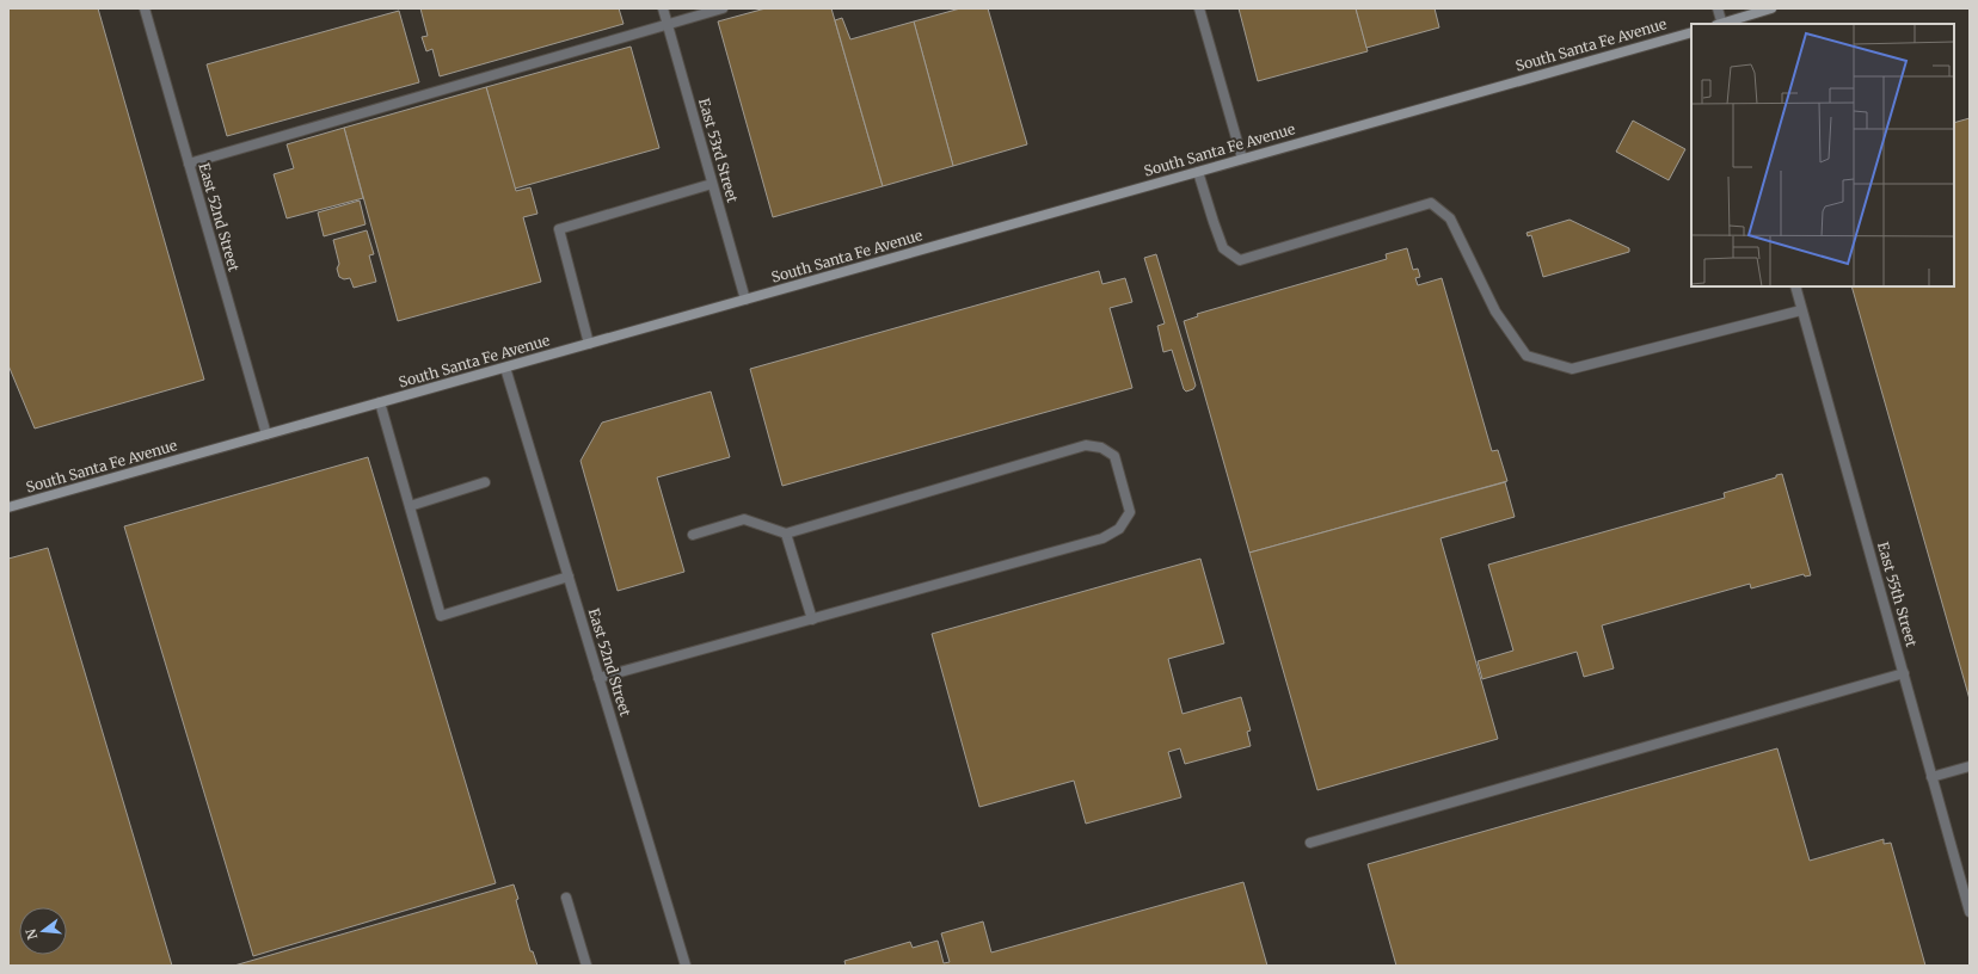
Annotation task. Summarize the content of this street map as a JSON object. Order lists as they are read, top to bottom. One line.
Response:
{"streets":{"main road":["South Santa Fe Avenue"],"street":["East 53rd Street","East 52nd Street","East 55th Street"]},"crossings":[["South Santa Fe Avenue","East 53rd Street"],["South Santa Fe Avenue","East 52nd Street"]],"north":"left"}
